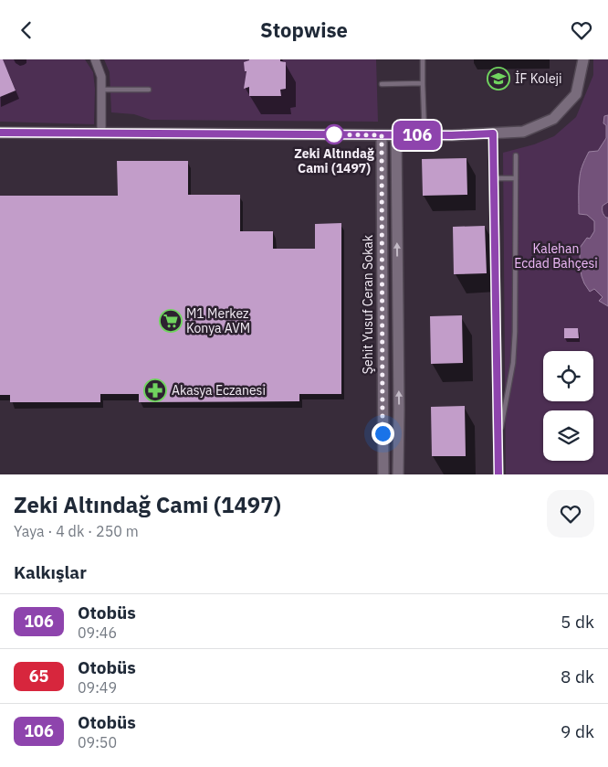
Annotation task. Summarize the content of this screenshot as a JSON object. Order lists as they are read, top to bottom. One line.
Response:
{"streets":{"street":["Şehit Yusuf Ceran Sokak"]},"parks":["Kalehan Ecdad Bahçesi"],"places":{"school or university":["İF Koleji"],"other":["Zeki Altındağ Cami (1497)"],"supermarket":["M1 Merkez Konya AVM"],"pharmacy":["Akasya Eczanesi"]},"lines":["bus line 106"],"page":{"header":"Stopwise","on_map":"106","heading":[["Zeki Altındağ Cami (1497)","Yaya · 4 dk · 250 m"],"Kalkışlar"],"list":[{"mark":"106","name":"Otobüs","note":"09:46","value":"5 dk"},{"mark":"65","name":"Otobüs","note":"09:49","value":"8 dk"},{"mark":"106","name":"Otobüs","note":"09:50","value":"9 dk"}]}}
